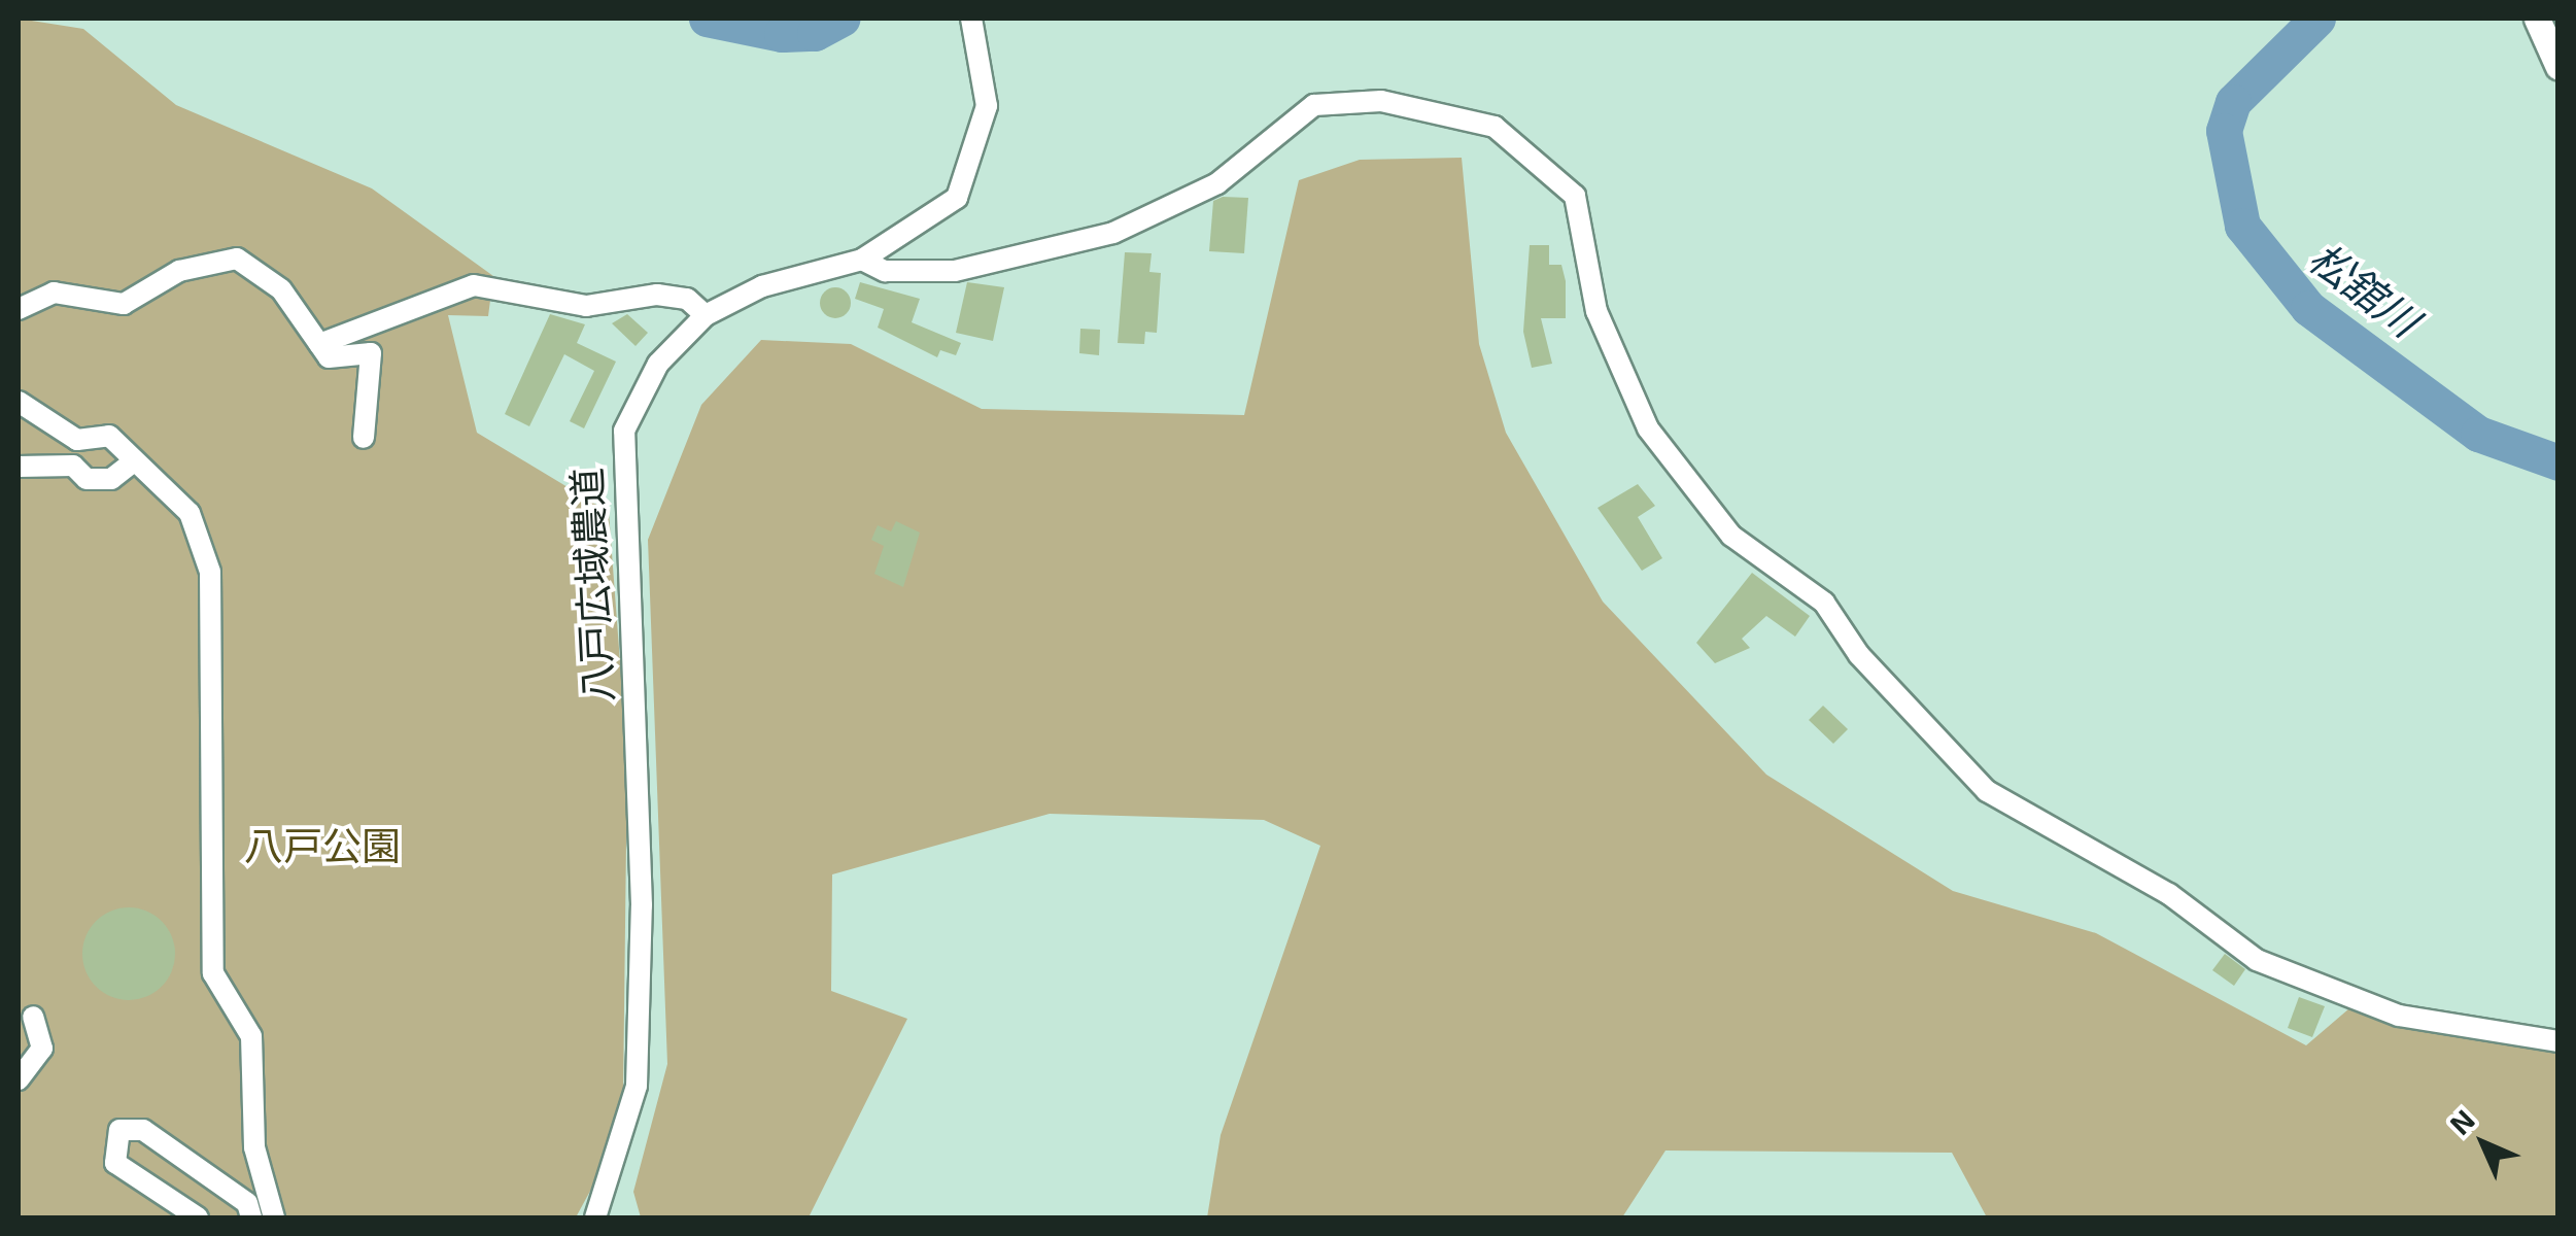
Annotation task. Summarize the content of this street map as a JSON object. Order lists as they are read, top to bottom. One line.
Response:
{"streets":{"street":["八戸広域農道"]},"water":["松舘川"],"parks":["八戸公園"],"north":"top left"}
